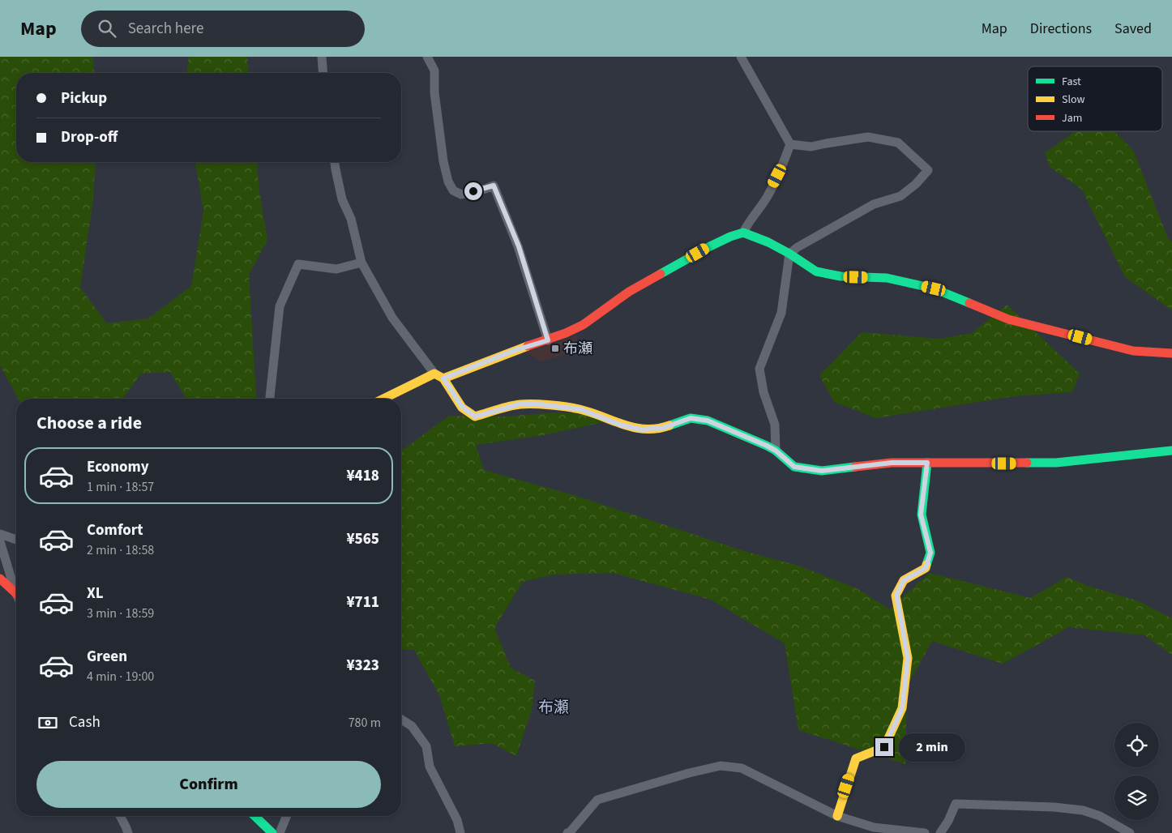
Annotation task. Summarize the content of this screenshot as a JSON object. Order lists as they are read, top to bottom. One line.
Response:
{"districts":["布瀬"],"places":{"transit":["布瀬"]},"legend":["Fast","Slow","Jam"],"page":{"header":"Map","search":"Search here","nav":["Map","Directions","Saved"],"banner":["Pickup","Drop-off"],"heading":"Choose a ride","list":[{"name":"Economy","note":"1 min · 18:57","value":"¥418"},{"name":"Comfort","note":"2 min · 18:58","value":"¥565"},{"name":"XL","note":"3 min · 18:59","value":"¥711"},{"name":"Green","note":"4 min · 19:00","value":"¥323"}],"pay":["Cash","780 m"],"bubble":"2 min","buttons":"Confirm"}}
